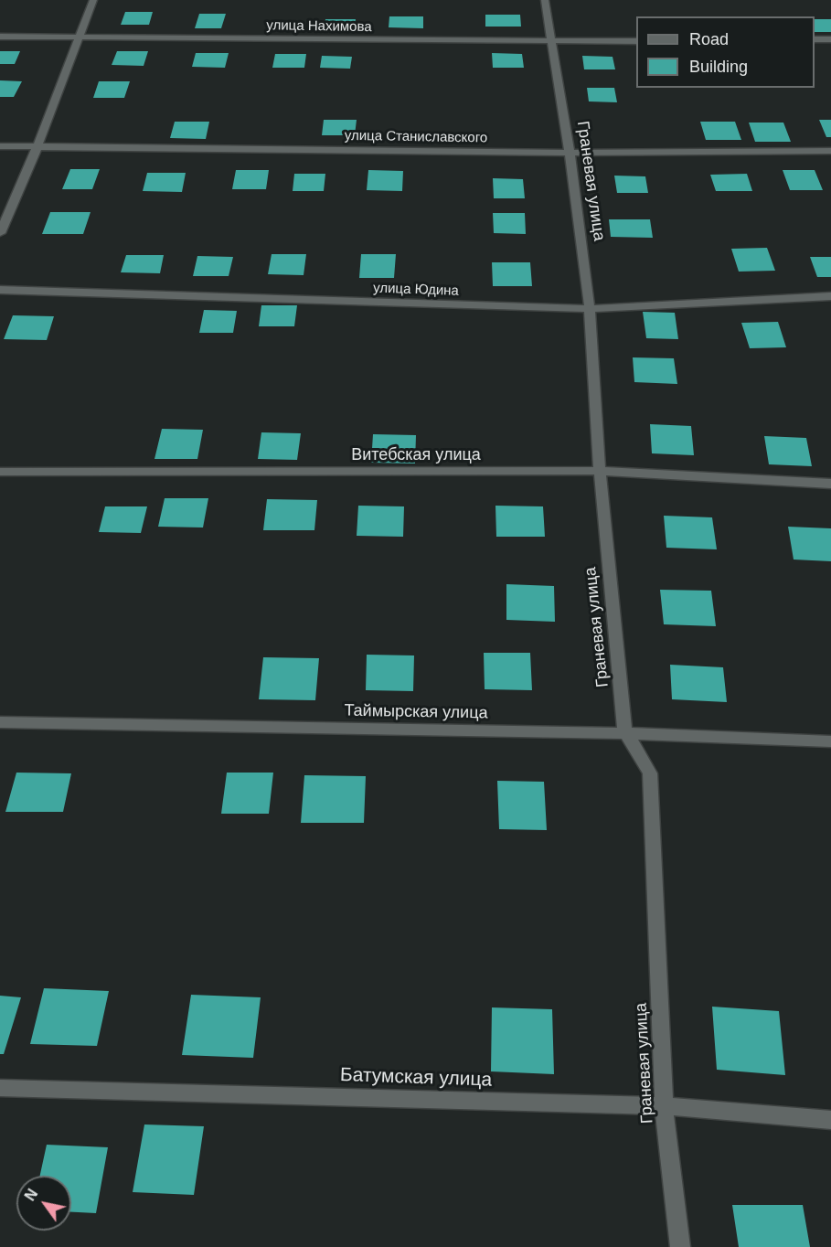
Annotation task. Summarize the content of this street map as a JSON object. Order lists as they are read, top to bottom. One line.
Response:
{"streets":{"street":["улица Нахимова","улица Станиславского","Граневая улица","улица Юдина","Витебская улица","Таймырская улица","Батумская улица"]},"crossings":[["улица Нахимова","Граневая улица"],["улица Станиславского","Граневая улица"],["Граневая улица","улица Юдина"],["Граневая улица","Витебская улица"],["Граневая улица","Таймырская улица"],["Граневая улица","Батумская улица"]],"legend":["Road","Building"],"north":"top left"}
